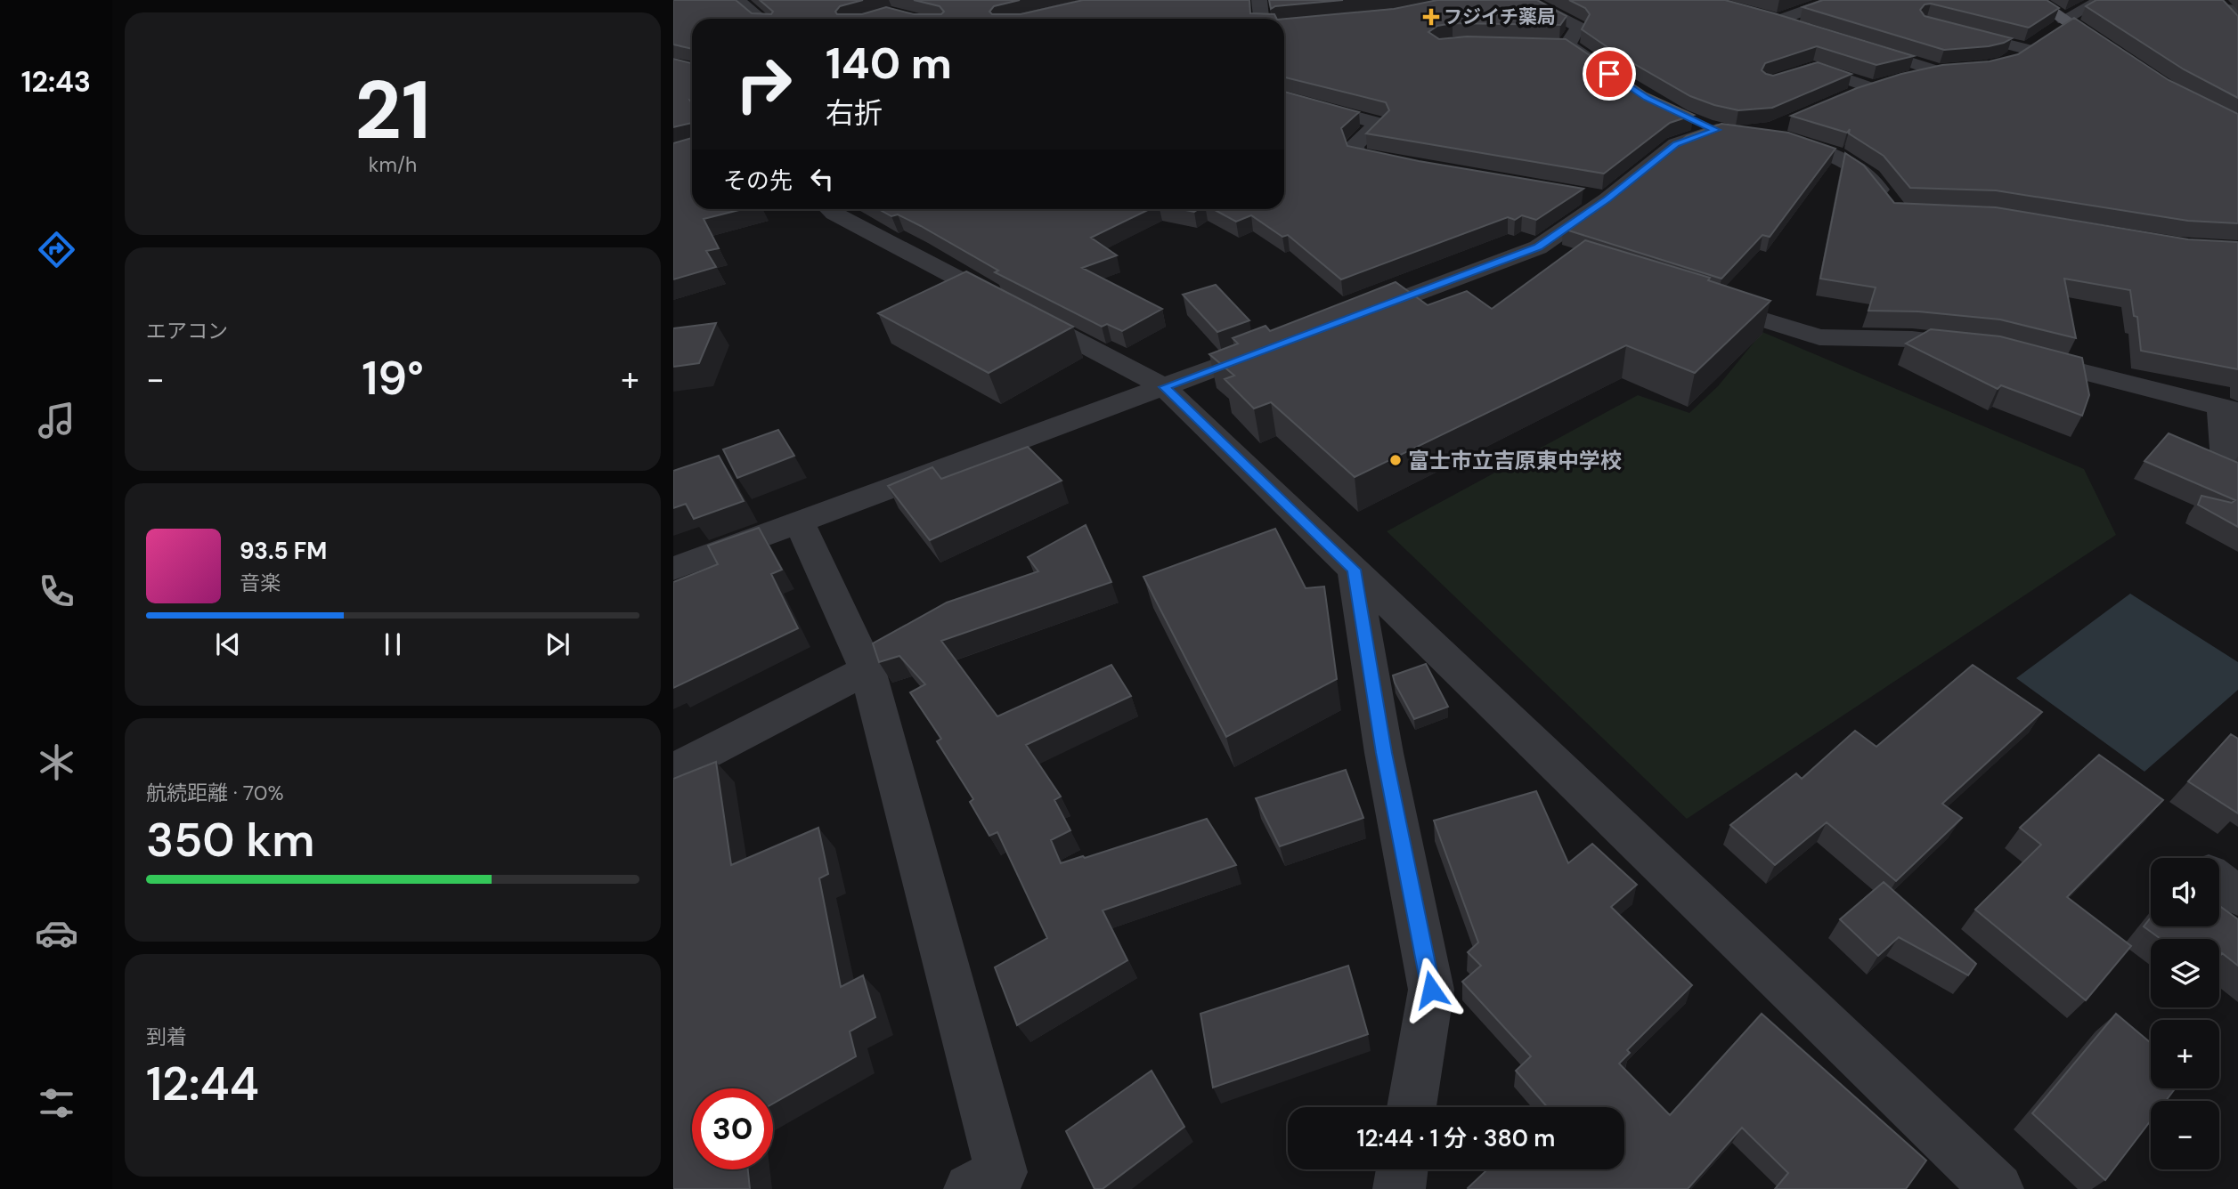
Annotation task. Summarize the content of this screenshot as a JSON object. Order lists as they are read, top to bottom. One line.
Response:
{"places":{"health":["フジイチ薬局"],"other":["富士市立吉原東中学校"]},"page":{"tabs":"12:43","tile":[["21","km/h"],"エアコン",["航続距離 · 70%","350 km"],["到着","12:44"]],"turn":["140 m","右折"],"then":"その先","heat":["−","19°","+"],"song":["93.5 FM","音楽"],"map_buttons":["+","−"],"limit":"30","trip":"12:44 · 1 分 · 380 m"}}
